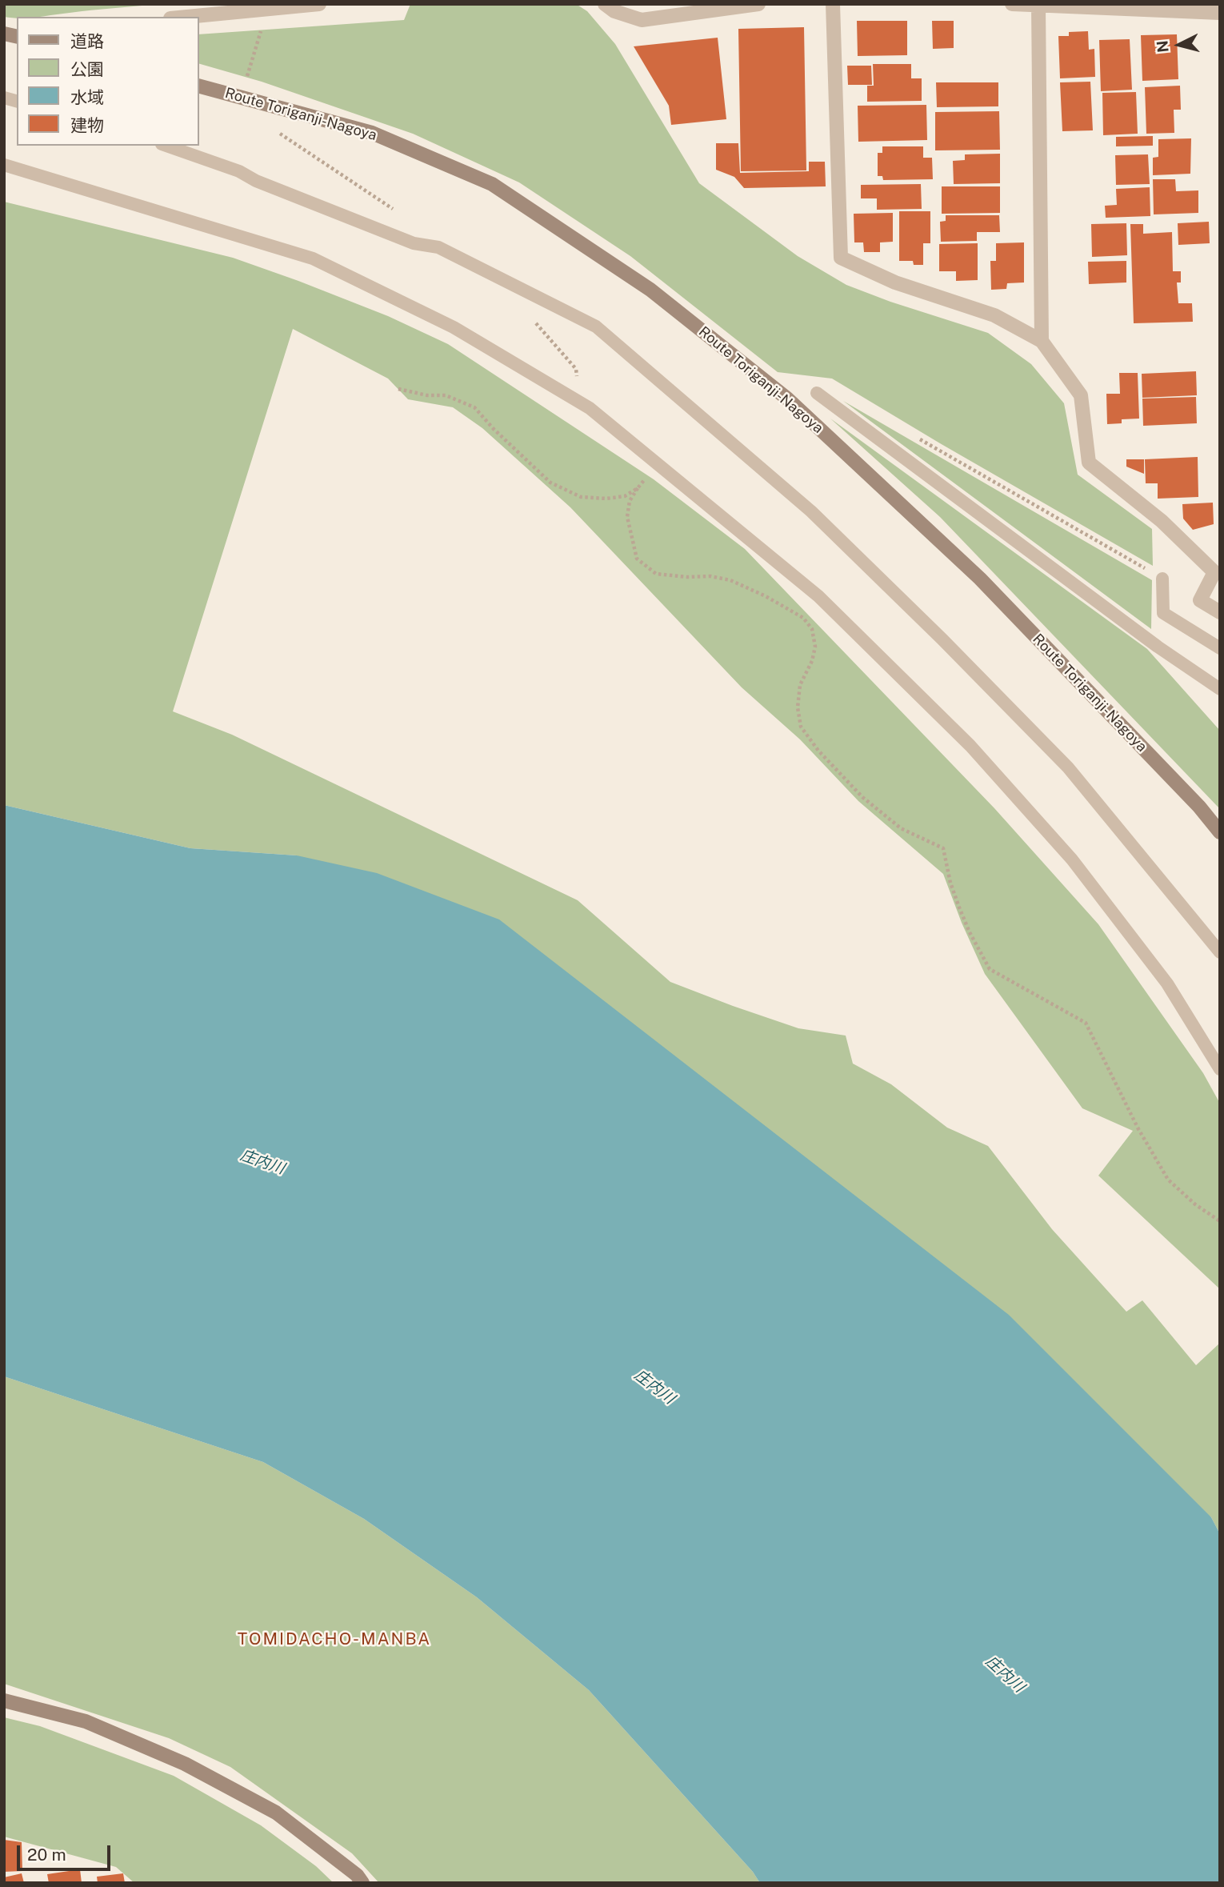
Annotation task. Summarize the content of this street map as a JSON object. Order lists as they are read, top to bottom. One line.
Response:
{"streets":{"main road":["Route Toriganji-Nagoya"]},"districts":["TOMIDACHO-MANBA"],"water":["庄内川"],"legend":["道路","公園","水域","建物"],"scale_bar":"20 m","north":"left"}
